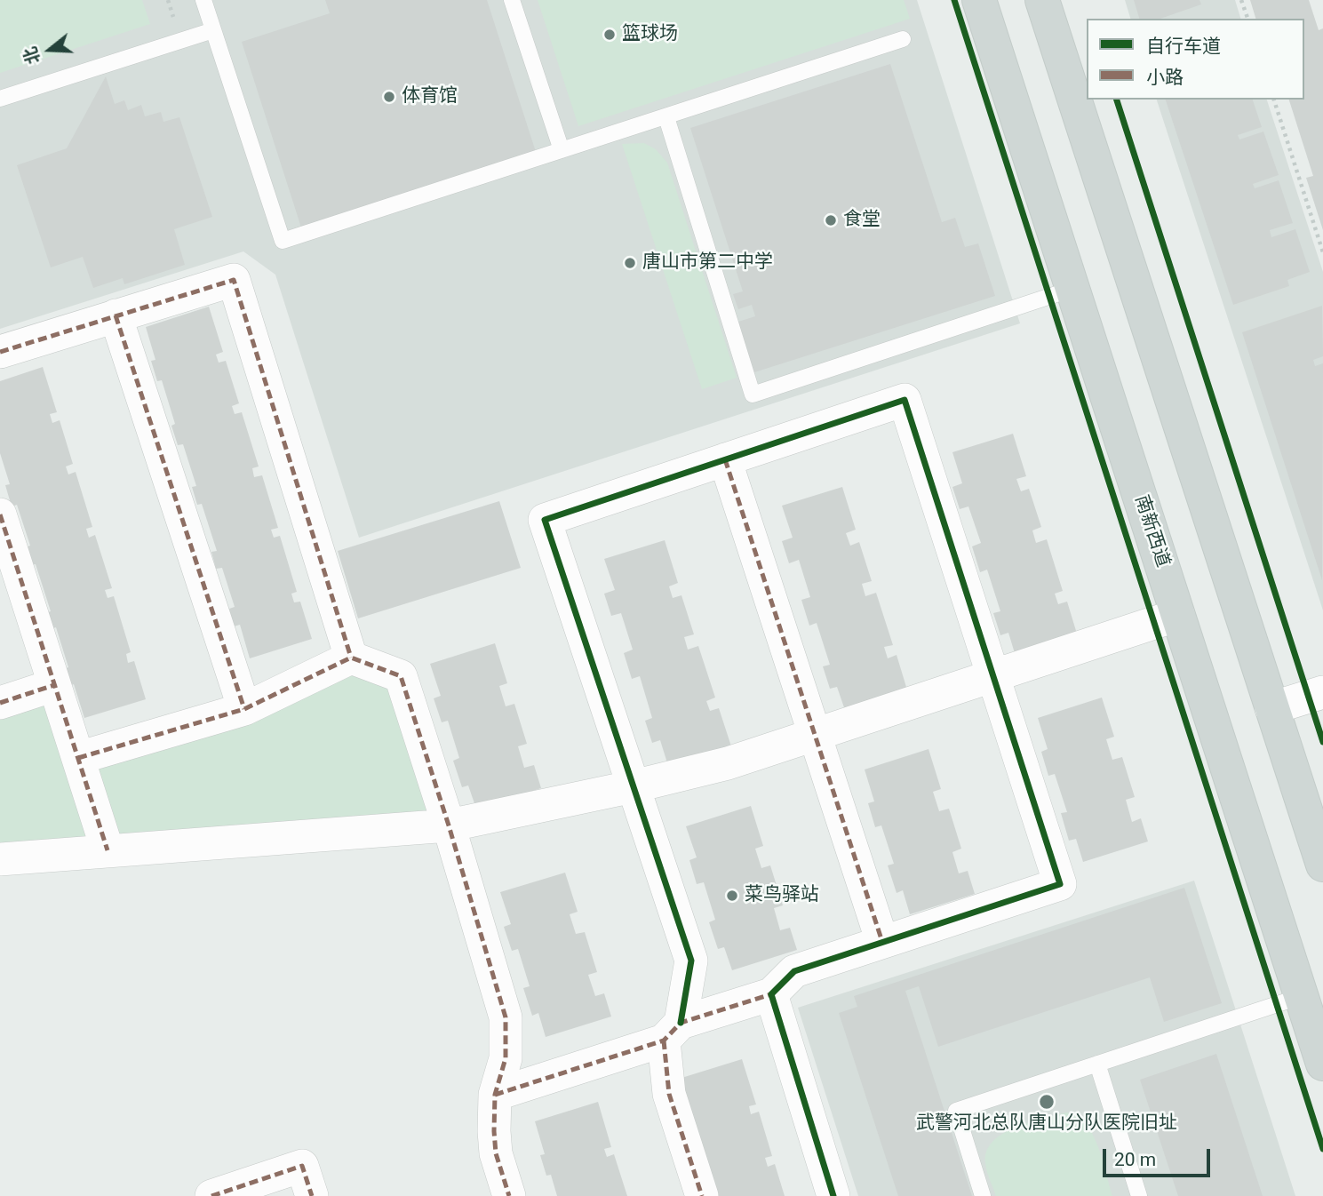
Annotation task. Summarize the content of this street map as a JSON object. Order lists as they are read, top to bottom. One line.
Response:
{"streets":{"main road":["南新西道"]},"places":["篮球场","体育馆","食堂","唐山市第二中学","菜鸟驿站","武警河北总队唐山分队医院旧址"],"legend":["自行车道","小路"],"scale_bar":"20 m","north":"left"}
